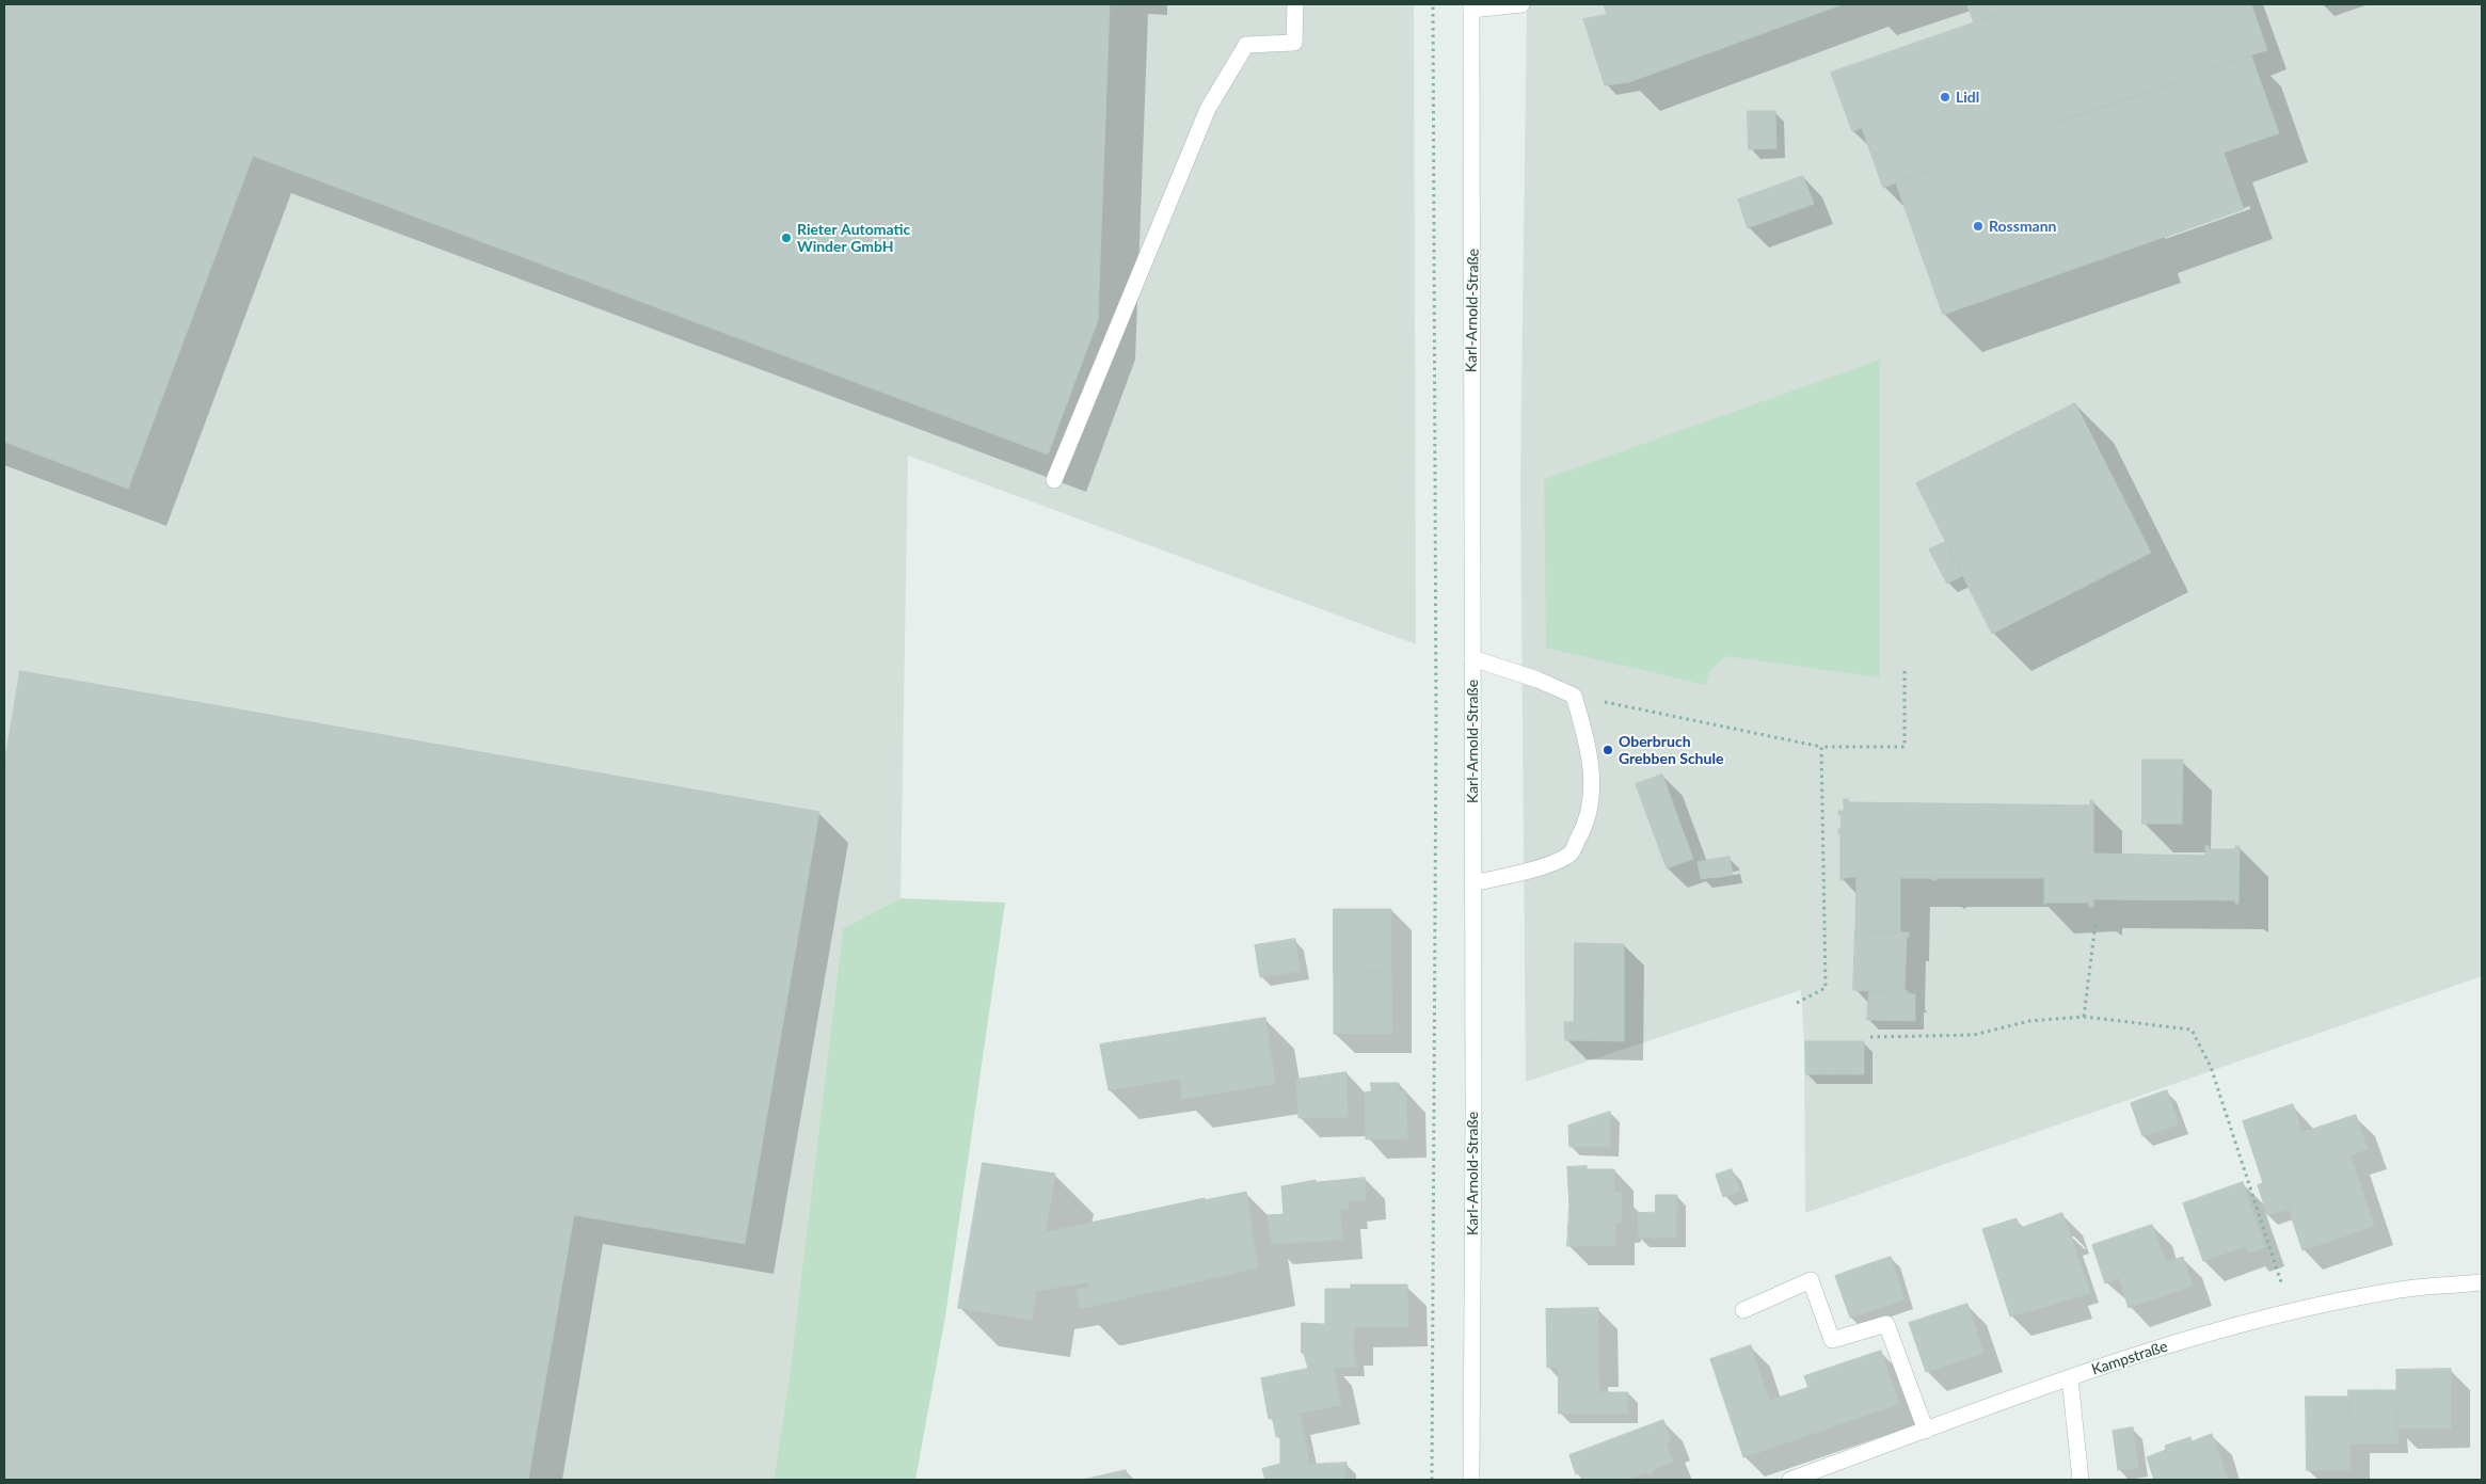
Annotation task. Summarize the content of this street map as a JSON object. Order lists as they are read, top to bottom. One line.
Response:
{"streets":{"main road":["Karl-Arnold-Straße","Kampstraße"]},"places":["Lidl","Rossmann","Rieter Automatic Winder GmbH","Oberbruch Grebben Schule"]}
